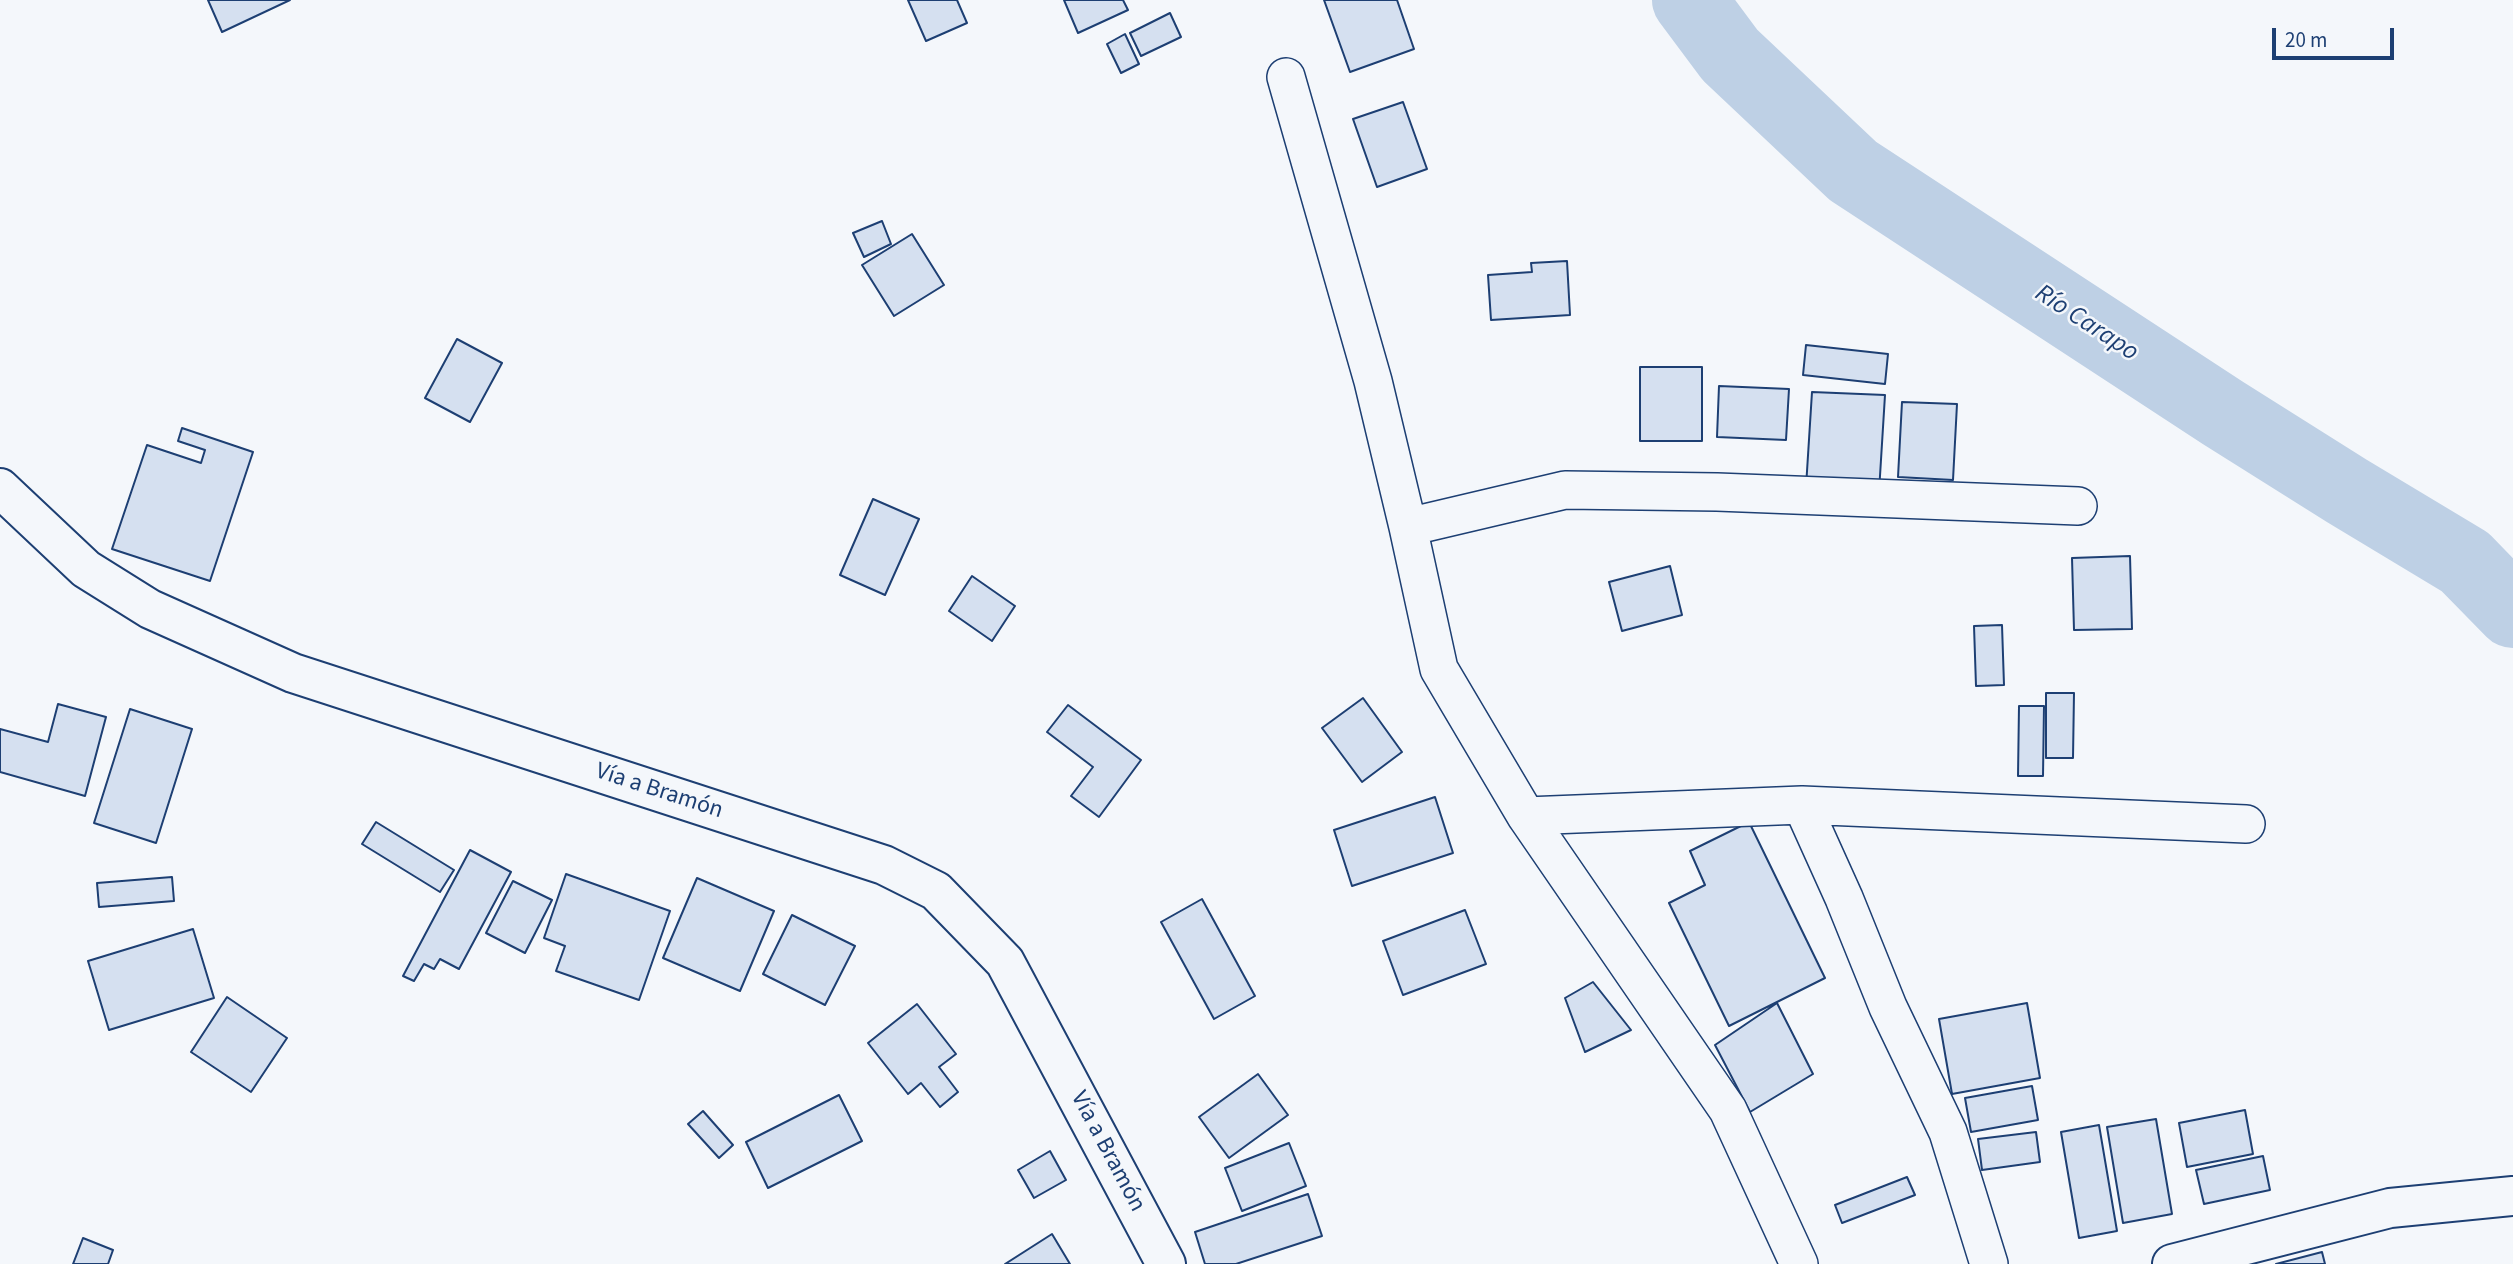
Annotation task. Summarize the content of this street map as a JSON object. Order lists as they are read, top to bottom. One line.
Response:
{"streets":{"street":["Vía a Bramón"]},"water":["Río Carapo"],"scale_bar":"20 m"}
